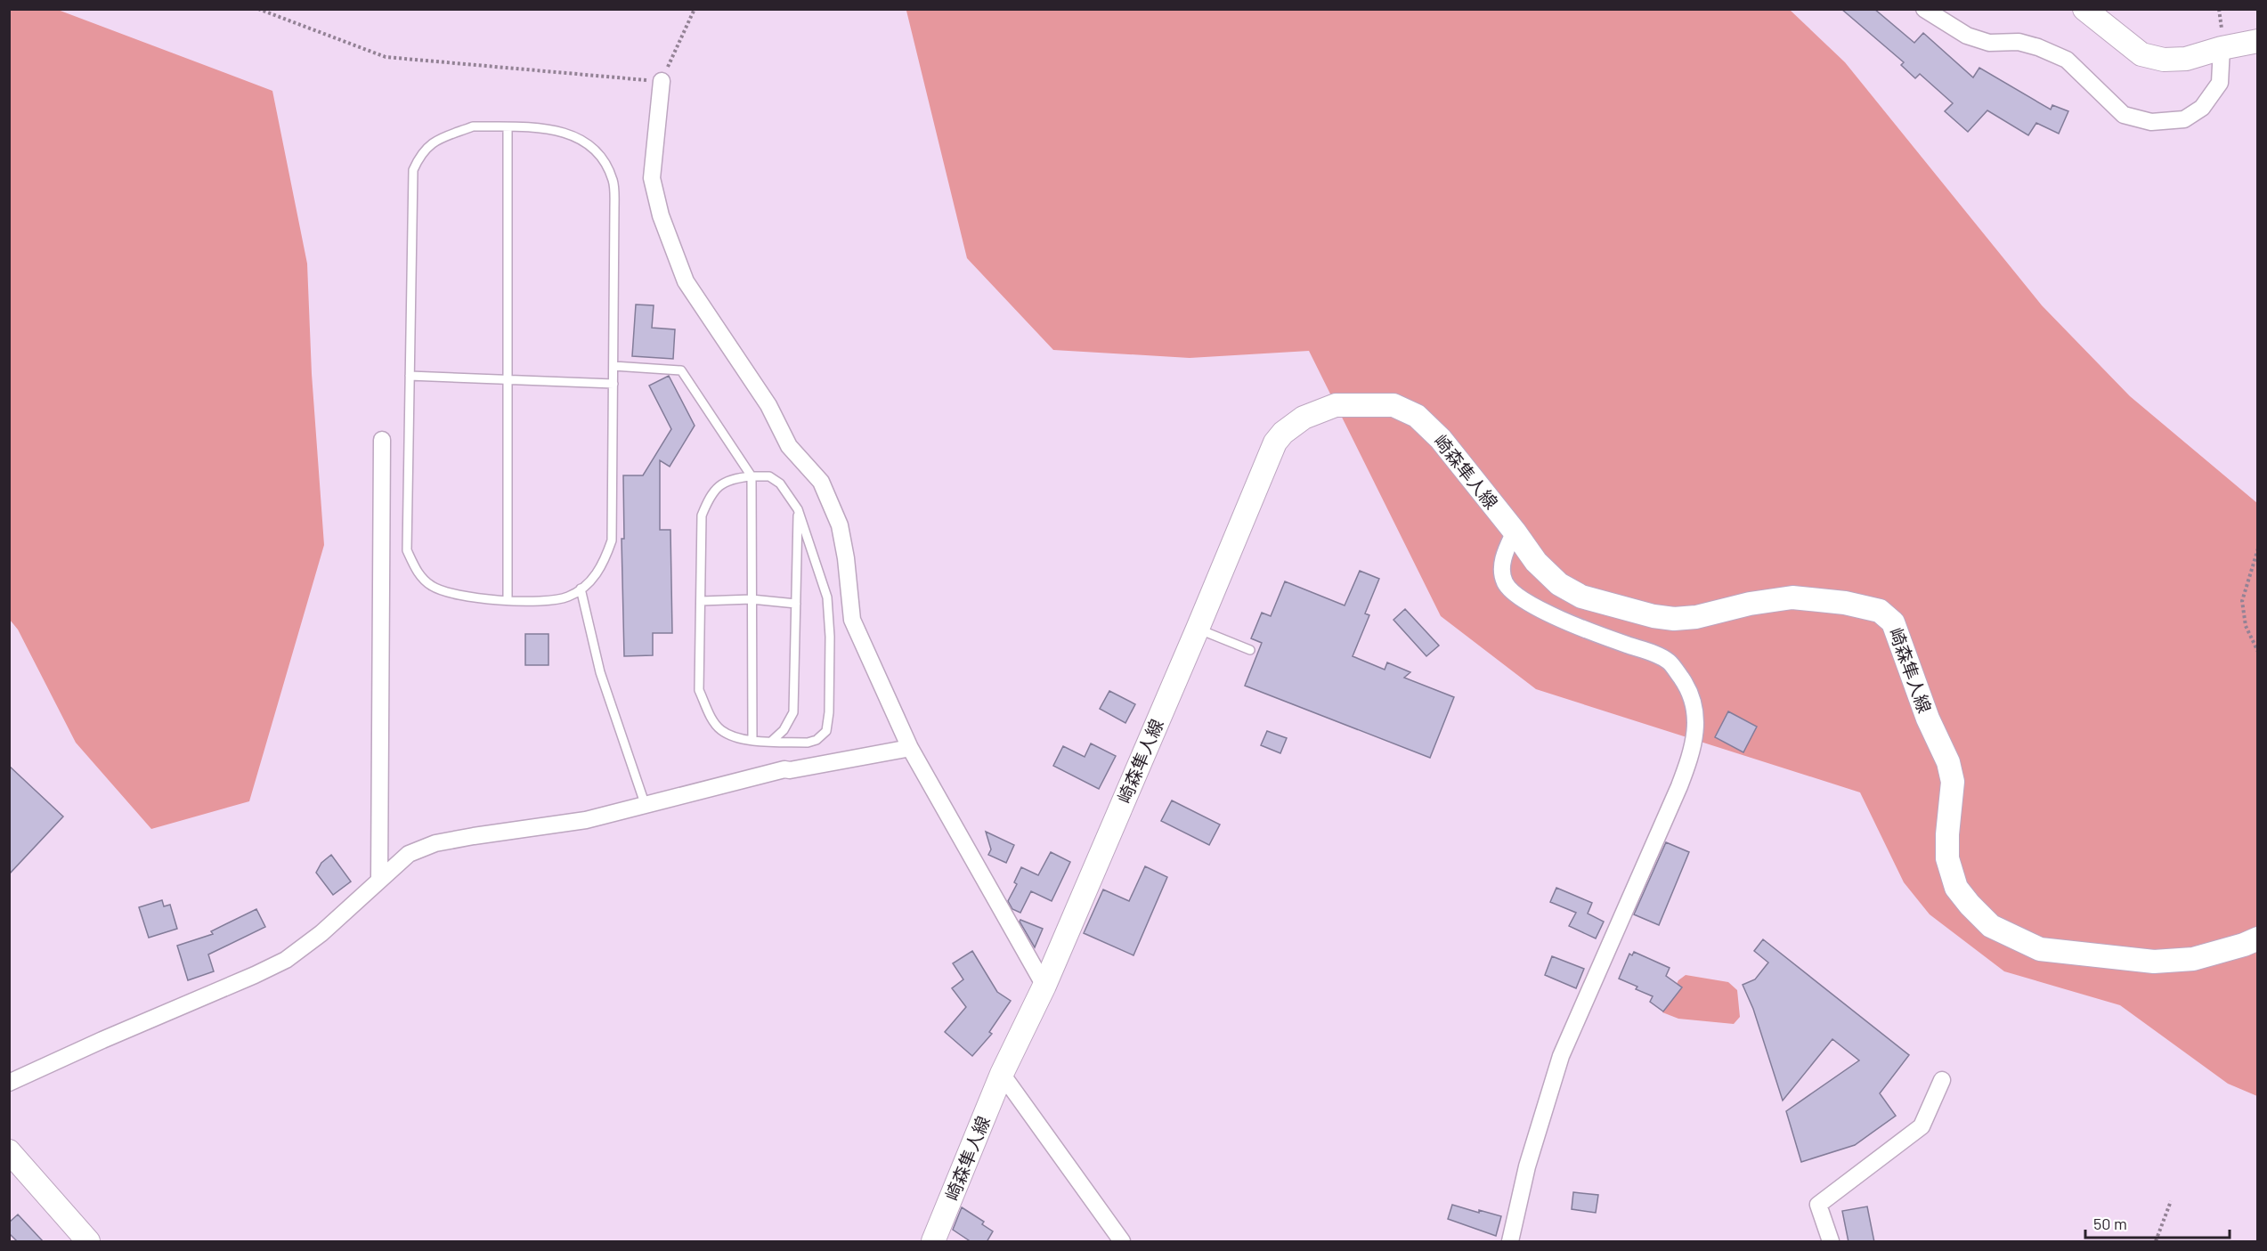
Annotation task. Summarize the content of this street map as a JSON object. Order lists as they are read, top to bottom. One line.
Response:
{"streets":{"main road":["崎森隼人線"]},"scale_bar":"50 m"}
